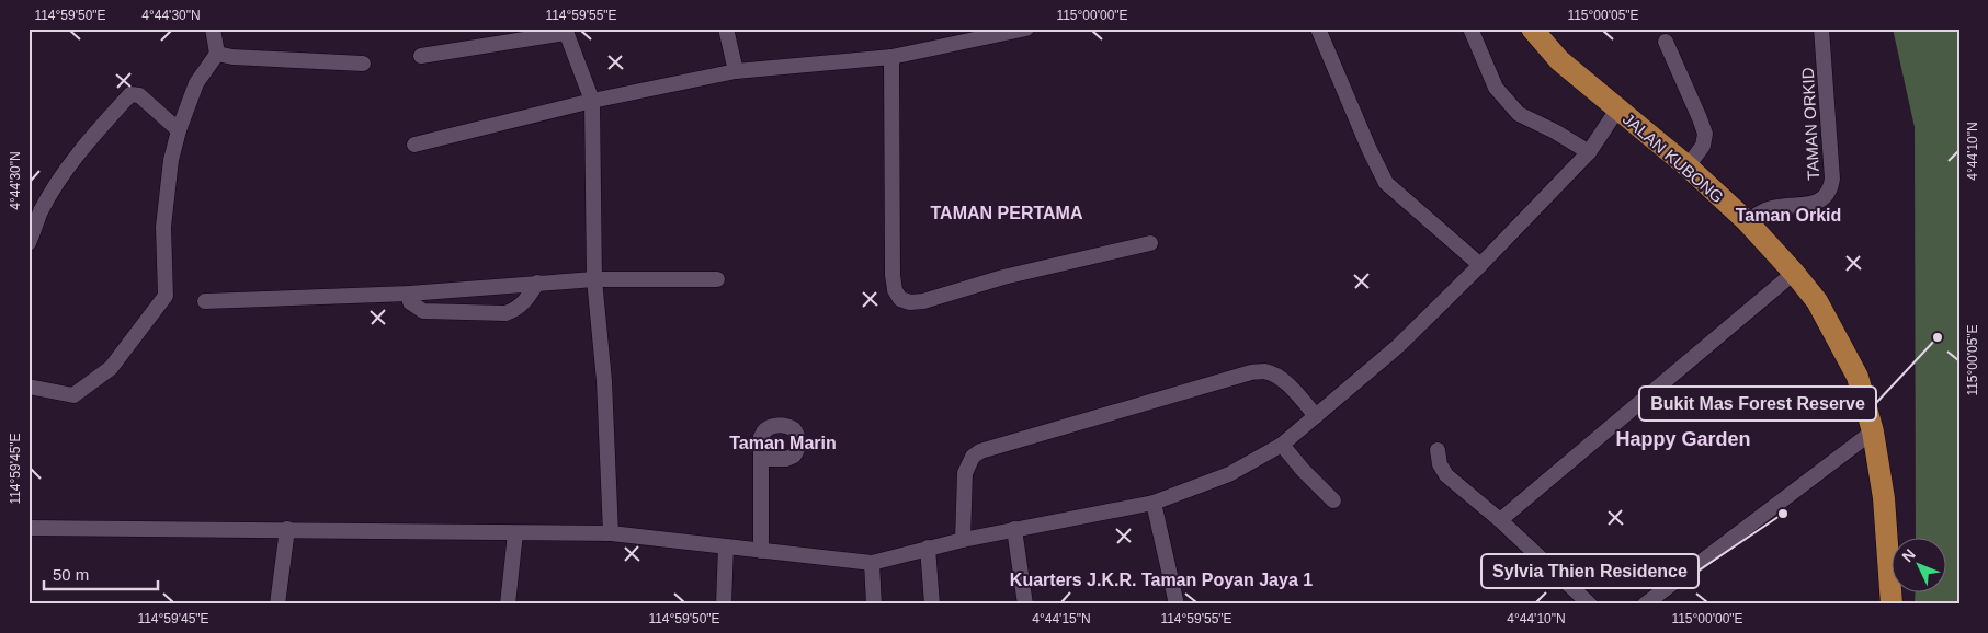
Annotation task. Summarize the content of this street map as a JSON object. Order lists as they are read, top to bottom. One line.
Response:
{"streets":{"highway":["JALAN KUBONG"],"street":["TAMAN ORKID"]},"crossings":[["TAMAN ORKID","JALAN KUBONG"]],"districts":["TAMAN PERTAMA","Taman Orkid","Happy Garden","Taman Marin","Kuarters J.K.R. Taman Poyan Jaya 1"],"places":["Bukit Mas Forest Reserve","Sylvia Thien Residence"],"scale_bar":"50 m","north":"top left","coordinates":["114°59'50\"E","4°44'30\"N","114°59'55\"E","115°00'00\"E","115°00'05\"E","4°44'10\"N","114°59'45\"E","4°44'15\"N"]}
